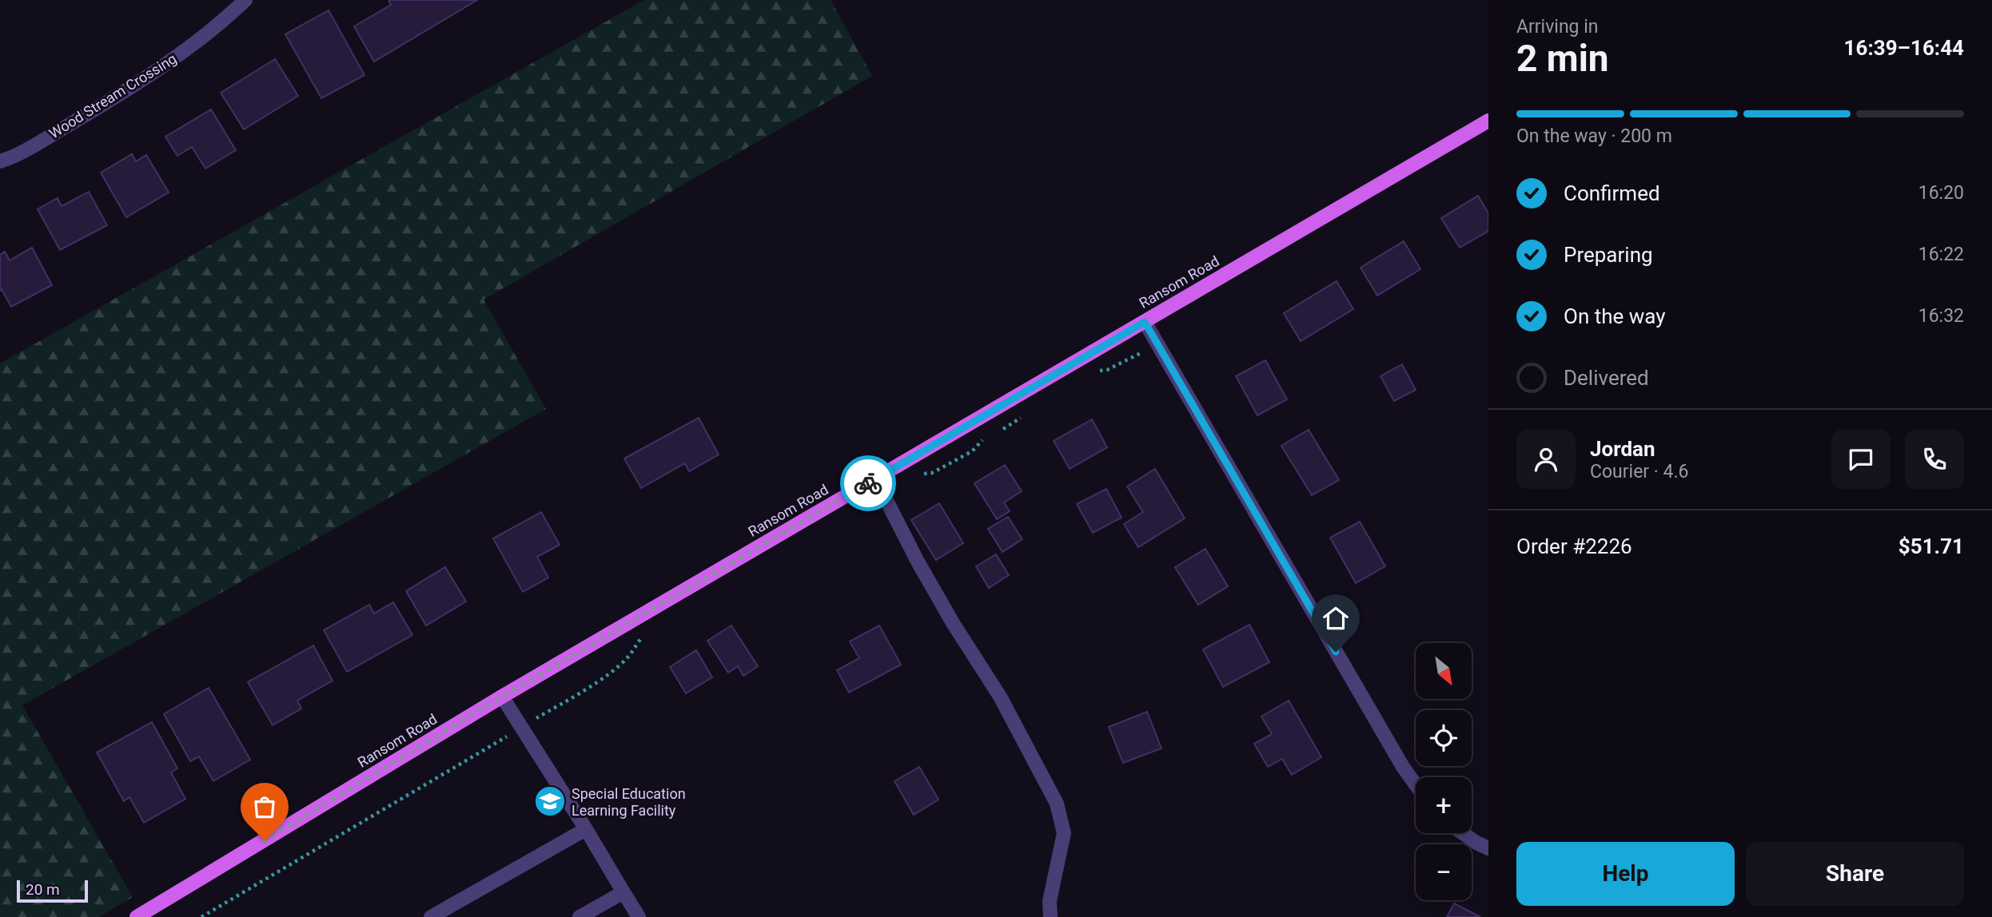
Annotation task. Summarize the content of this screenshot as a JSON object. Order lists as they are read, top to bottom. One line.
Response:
{"streets":{"main road":["Ransom Road"],"street":["Wood Stream Crossing"]},"places":{"school or university":["Special Education Learning Facility"]},"scale_bar":"20 m","north":"bottom right","page":{"heading":["2 min","Arriving in","16:39–16:44"],"panel":["Jordan","Courier · 4.6","Order #2226","$51.71"],"bar":"On the way · 200 m","list":[["Confirmed","16:20"],["Preparing","16:22"],["On the way","16:32"],"Delivered"],"map_buttons":["+","−"],"buttons":["Help","Share"],"scale":"20 m"}}
